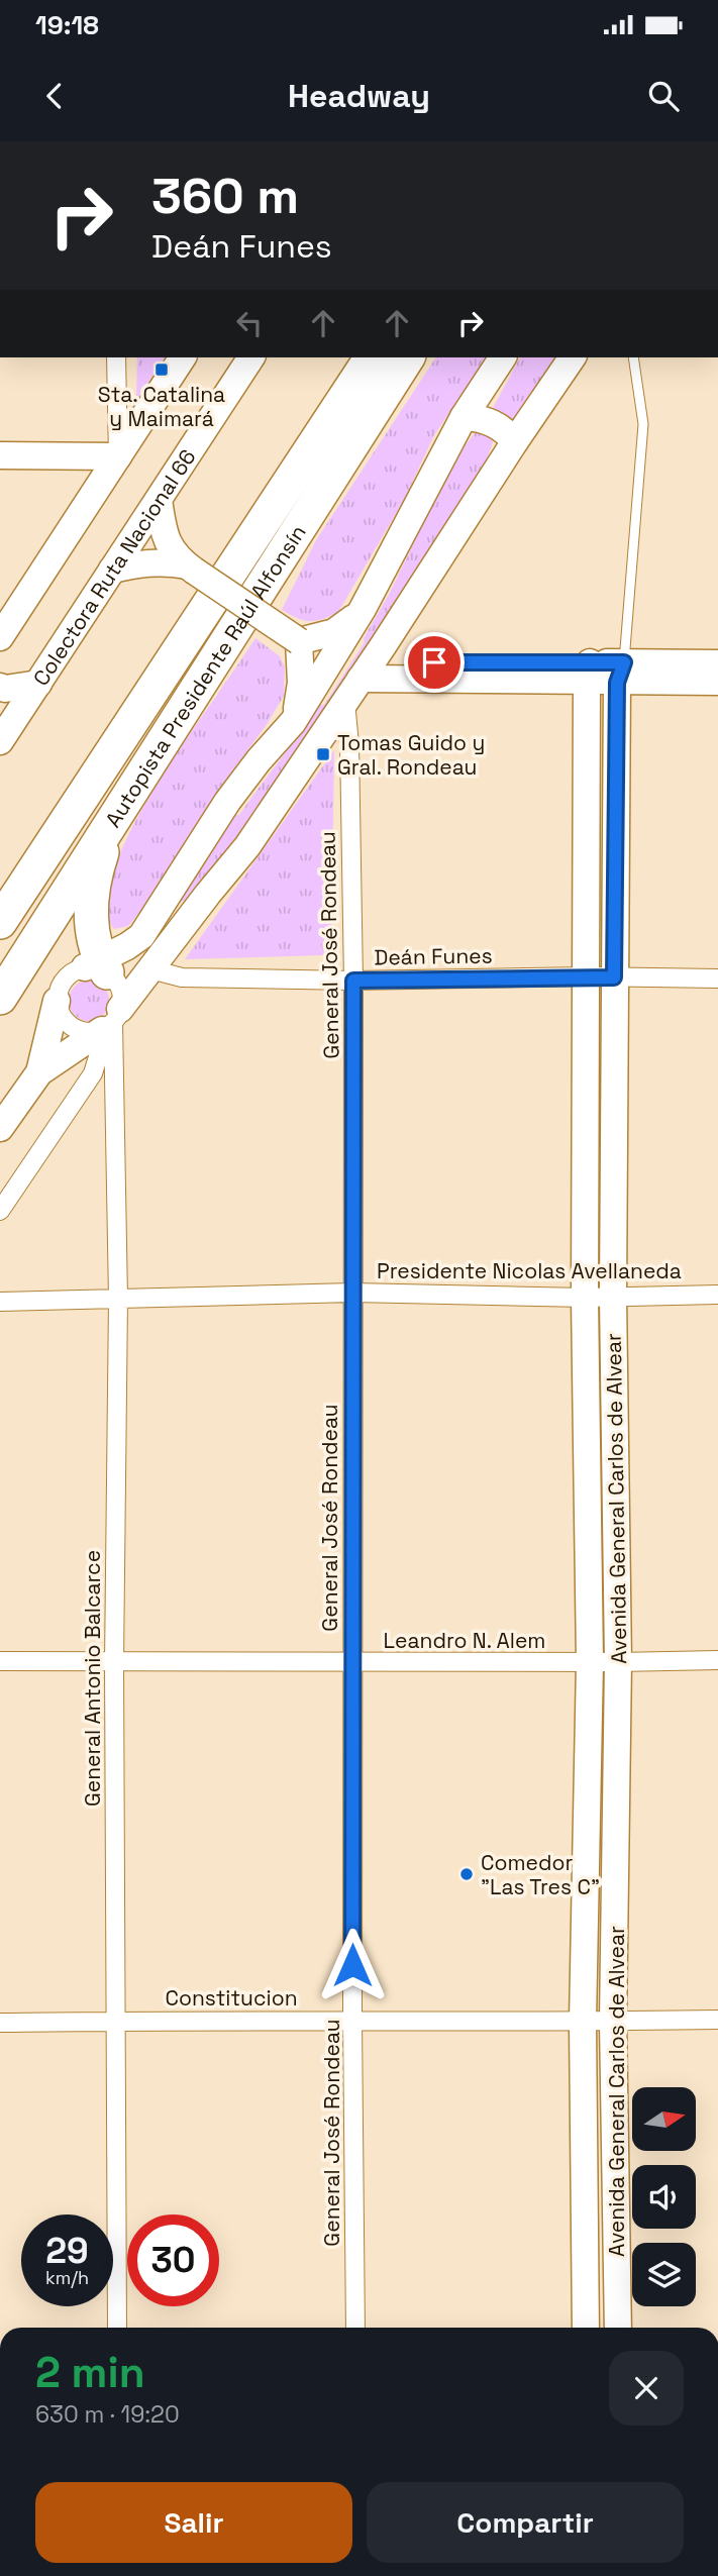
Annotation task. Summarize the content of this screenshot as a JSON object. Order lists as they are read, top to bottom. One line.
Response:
{"streets":{"highway":["Autopista Presidente Raúl Alfonsín"],"street":["Colectora Ruta Nacional 66","General José Rondeau","Deán Funes","Presidente Nicolas Avellaneda","Avenida General Carlos de Alvear","Leandro N. Alem","General Antonio Balcarce","Constitucion"]},"crossings":[["General José Rondeau","Deán Funes"],["General José Rondeau","Presidente Nicolas Avellaneda"],["General José Rondeau","Leandro N. Alem"],["General José Rondeau","Constitucion"],["Deán Funes","Avenida General Carlos de Alvear"],["Presidente Nicolas Avellaneda","Avenida General Carlos de Alvear"],["Presidente Nicolas Avellaneda","General Antonio Balcarce"],["Avenida General Carlos de Alvear","Leandro N. Alem"],["Avenida General Carlos de Alvear","Constitucion"],["Leandro N. Alem","General Antonio Balcarce"],["General Antonio Balcarce","Constitucion"]],"places":{"transit":["Sta. Catalina y Maimará","Tomas Guido y Gral. Rondeau"],"other":["Comedor \"Las Tres C\""]},"north":"right","page":{"status":"19:18","header":"Headway","turn":["360 m","Deán Funes"],"speed":"29 km/h","limit":"30","heading":["2 min","630 m · 19:20"],"buttons":["Salir","Compartir"]}}
